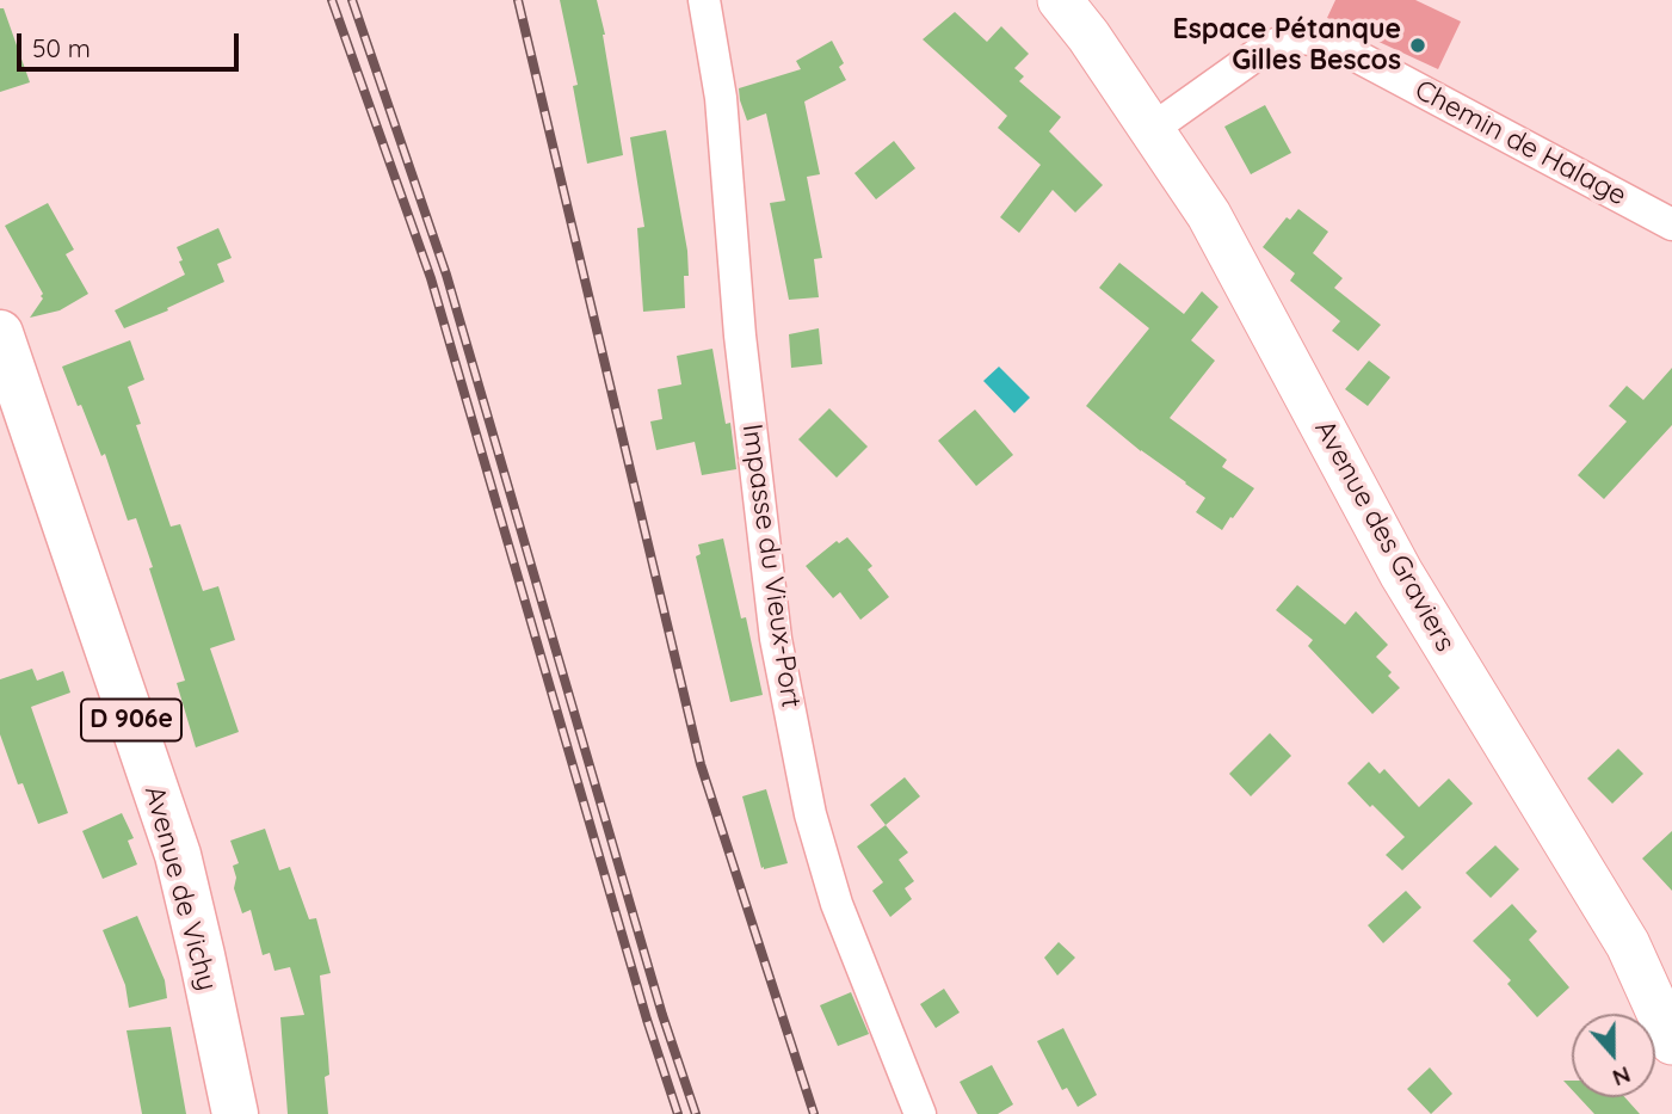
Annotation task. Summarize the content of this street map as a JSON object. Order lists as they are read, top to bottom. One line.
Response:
{"streets":{"main road":["D 906e","Avenue de Vichy"],"street":["Chemin de Halage","Avenue des Graviers","Impasse du Vieux-Port"]},"crossings":[["Chemin de Halage","Avenue des Graviers"]],"places":["Espace Pétanque Gilles Bescos"],"scale_bar":"50 m","north":"bottom"}
